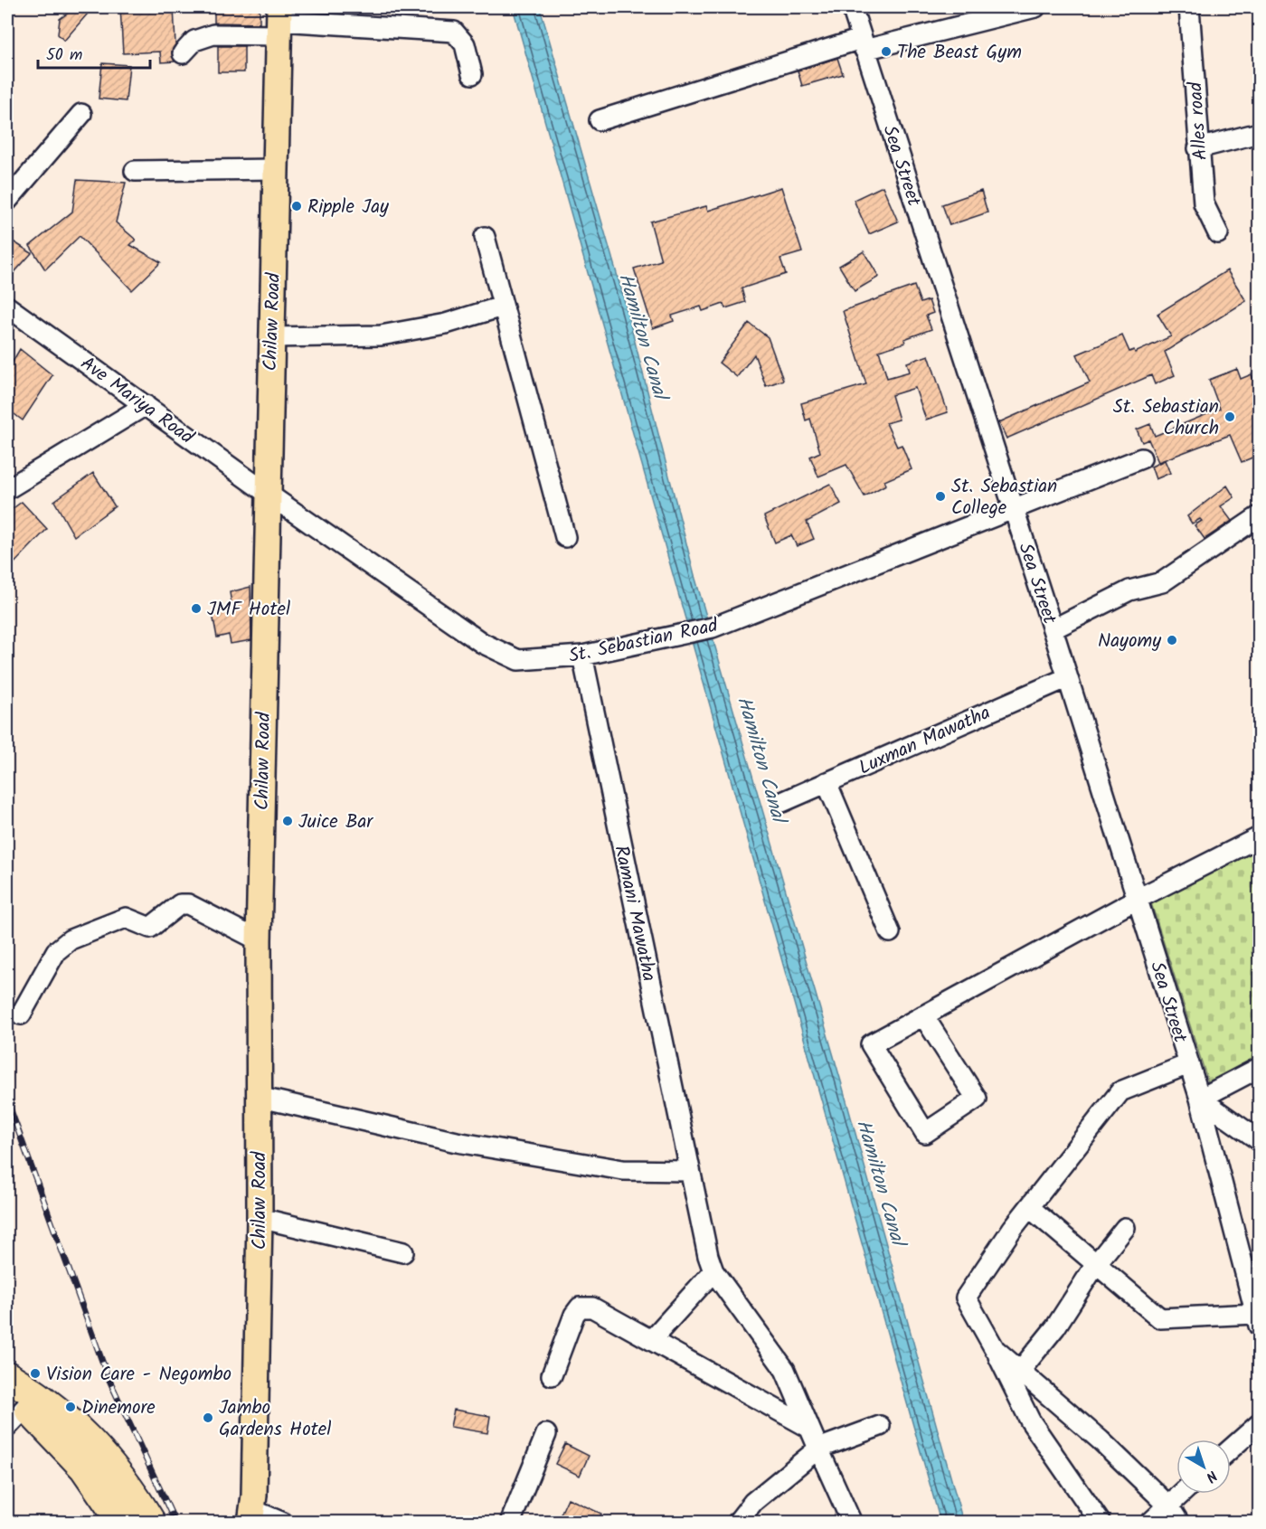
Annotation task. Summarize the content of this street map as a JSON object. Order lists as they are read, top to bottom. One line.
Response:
{"streets":{"main road":["Chilaw Road"],"street":["Alles road","Sea Street","Ave Mariya Road","St. Sebastian Road","Luxman Mawatha","Ramani Mawatha"]},"crossings":[["Sea Street","St. Sebastian Road"],["Sea Street","Luxman Mawatha"],["Chilaw Road","Ave Mariya Road"],["Chilaw Road","St. Sebastian Road"],["Ave Mariya Road","St. Sebastian Road"],["St. Sebastian Road","Ramani Mawatha"]],"water":["Hamilton Canal"],"places":["The Beast Gym","Ripple Jay","St. Sebastian Church","St. Sebastian College","JMF Hotel","Nayomy","Juice Bar","Vision Care - Negombo","Dinemore","Jambo Gardens Hotel"],"scale_bar":"50 m","north":"bottom right"}
